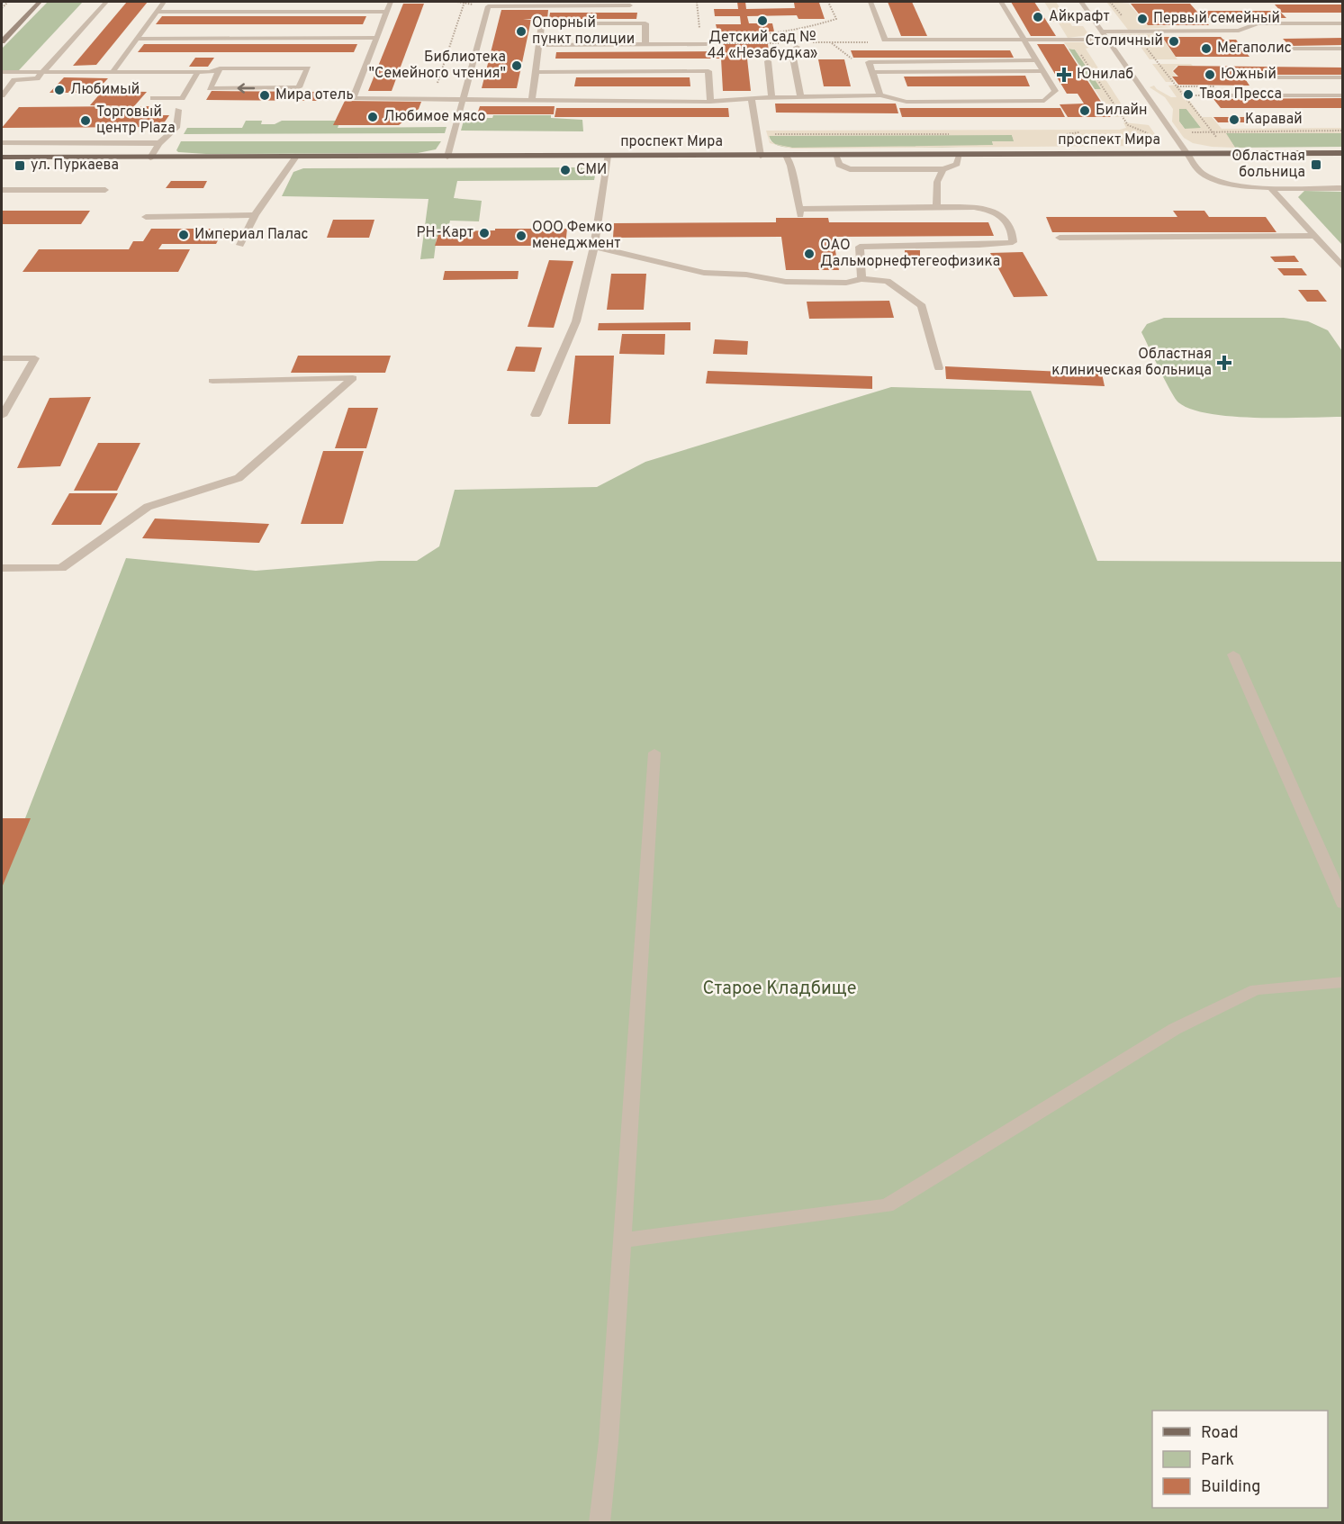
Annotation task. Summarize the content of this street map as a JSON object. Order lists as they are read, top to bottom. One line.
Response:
{"streets":{"main road":["проспект Мира"]},"parks":["Старое Кладбище"],"places":{"other":["Айкрафт","Первый семейный","Детский сад № 44 «Незабудка»","Опорный пункт полиции","Столичный","Мегаполис","Библиотека \"Семейного чтения\"","Южный","Любимый","Твоя Пресса","Мира отель","Билайн","Любимое мясо","Каравай","Торговый центр Plaza","СМИ","РН-Карт","Империал Палас","ООО Фемко менеджмент","ОАО Дальморнефтегеофизика"],"health":["Юнилаб","Областная клиническая больница"],"transit":["Областная больница","ул. Пуркаева"]},"legend":["Road","Park","Building"]}
